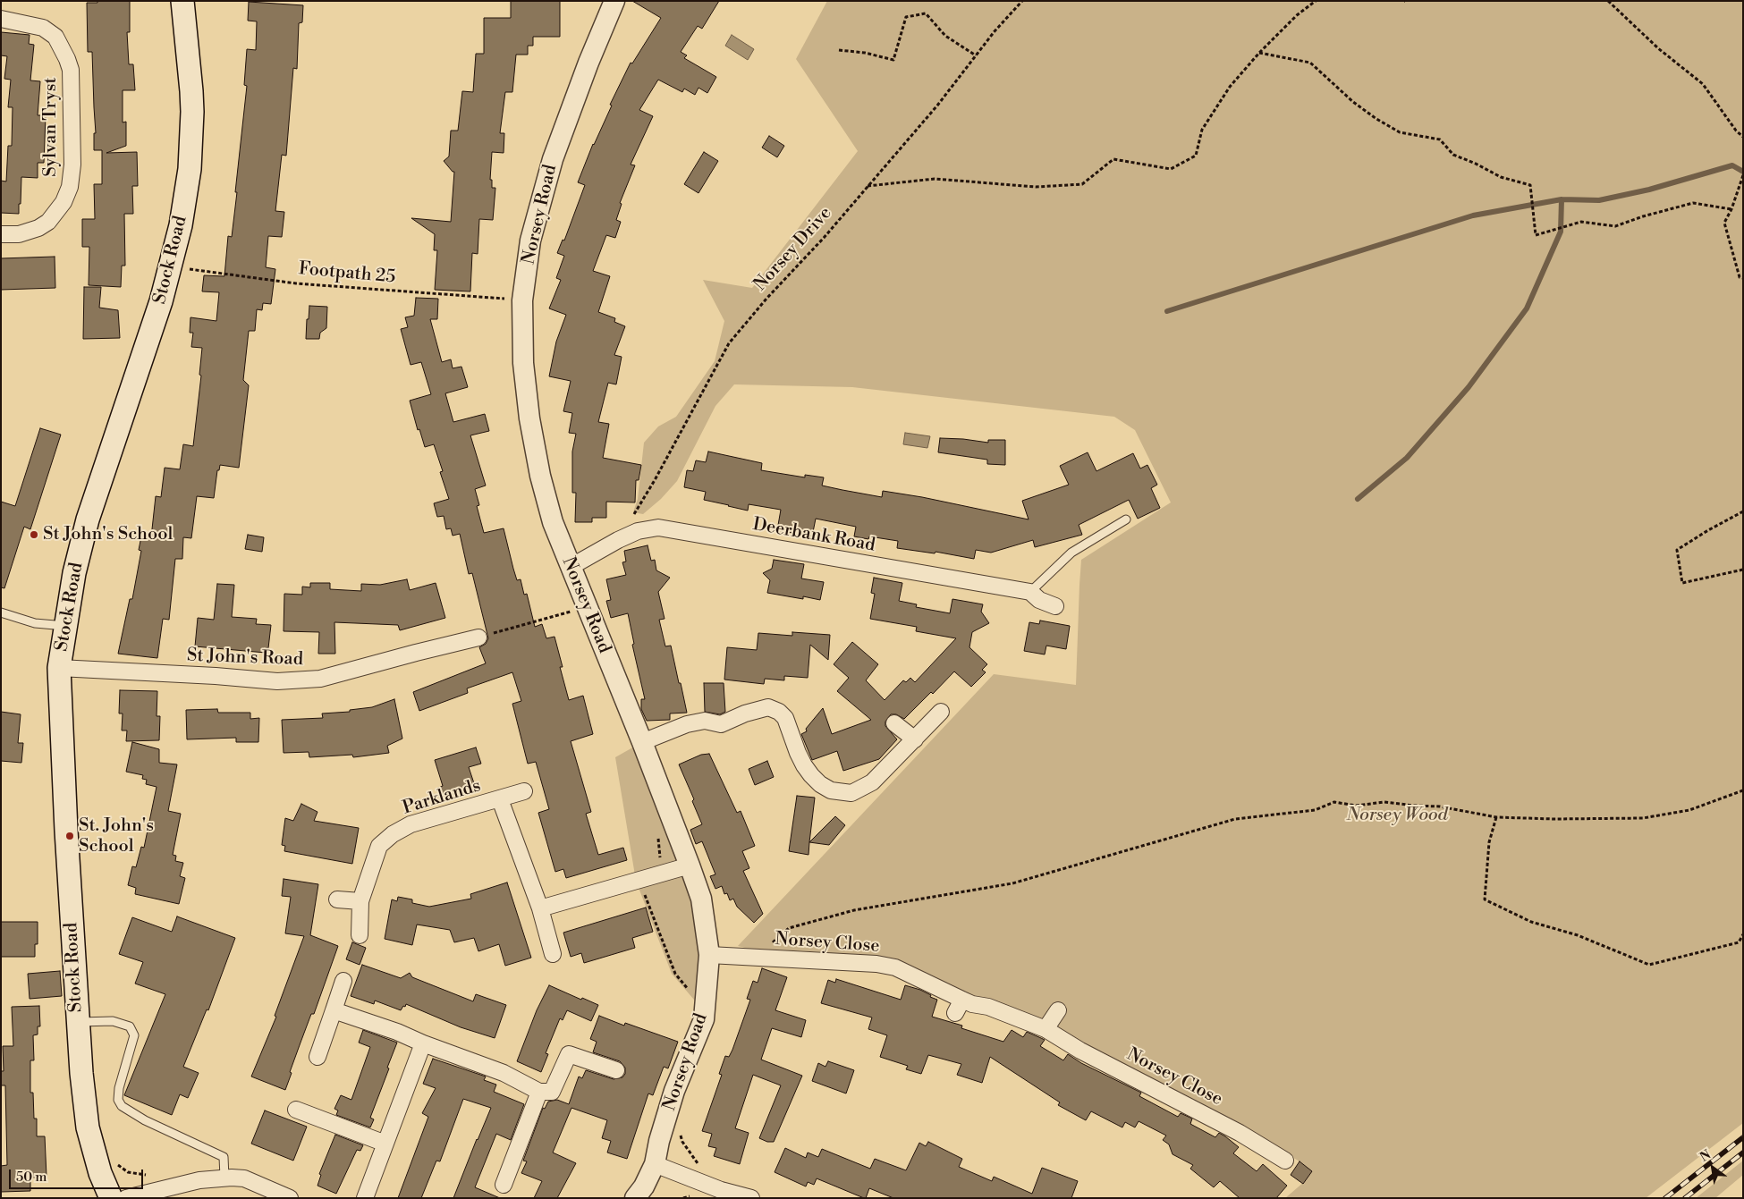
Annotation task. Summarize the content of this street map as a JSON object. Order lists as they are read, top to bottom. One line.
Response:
{"streets":{"main road":["Stock Road"],"street":["Sylvan Tryst","Norsey Road","Deerbank Road","St John's Road","Parklands","Norsey Close"],"path":["Norsey Drive","Footpath 25"]},"crossings":[["Norsey Road","Footpath 25"],["Norsey Road","Deerbank Road"],["Norsey Road","Norsey Close"],["Norsey Drive","Deerbank Road"],["Stock Road","Footpath 25"],["Stock Road","St John's Road"]],"parks":["Norsey Wood"],"places":["St John's School","St. John's School"],"scale_bar":"50 m","north":"top left"}
